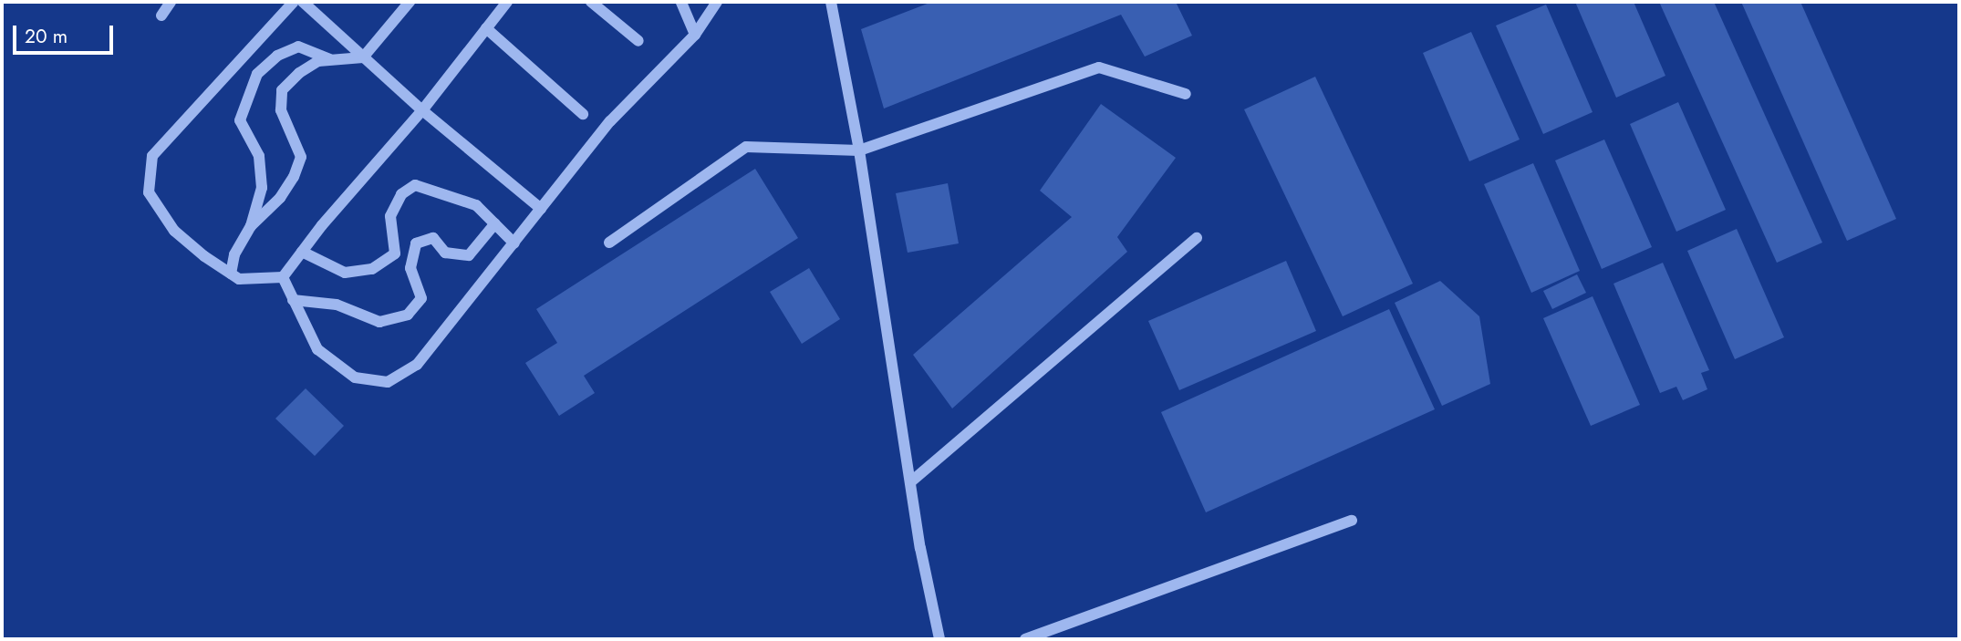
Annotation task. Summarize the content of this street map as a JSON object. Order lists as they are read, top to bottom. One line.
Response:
{"scale_bar":"20 m"}
